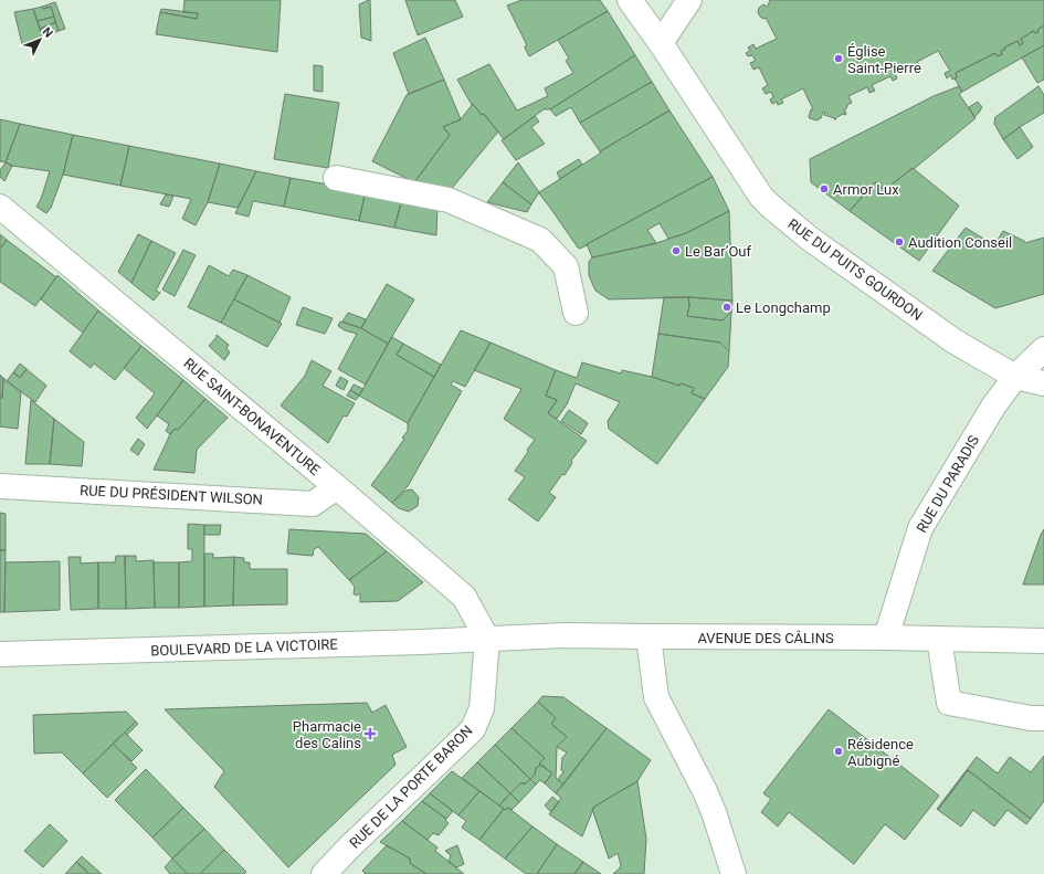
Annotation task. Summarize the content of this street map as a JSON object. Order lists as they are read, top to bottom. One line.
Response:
{"streets":{"street":["RUE DU PUITS GOURDON","RUE SAINT-BONAVENTURE","RUE DU PARADIS","RUE DU PRÉSIDENT WILSON","AVENUE DES CÂLINS","BOULEVARD DE LA VICTOIRE","RUE DE LA PORTE BARON"]},"crossings":[["RUE DU PUITS GOURDON","RUE DU PARADIS"],["RUE SAINT-BONAVENTURE","RUE DU PRÉSIDENT WILSON"],["RUE SAINT-BONAVENTURE","AVENUE DES CÂLINS"],["RUE SAINT-BONAVENTURE","BOULEVARD DE LA VICTOIRE"],["RUE SAINT-BONAVENTURE","RUE DE LA PORTE BARON"],["RUE DU PARADIS","AVENUE DES CÂLINS"],["AVENUE DES CÂLINS","BOULEVARD DE LA VICTOIRE"],["AVENUE DES CÂLINS","RUE DE LA PORTE BARON"],["BOULEVARD DE LA VICTOIRE","RUE DE LA PORTE BARON"]],"places":{"other":["Église Saint-Pierre","Armor Lux","Audition Conseil","Le Bar’Ouf","Le Longchamp","Résidence Aubigné"],"health":["Pharmacie des Calins"]},"north":"top right"}
